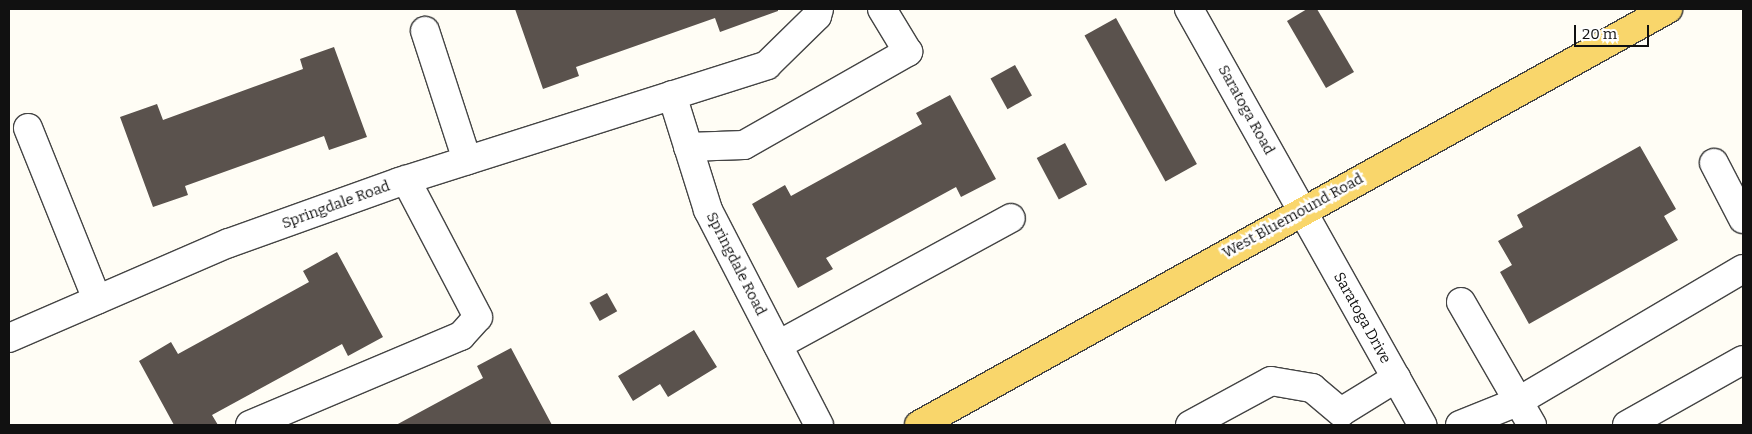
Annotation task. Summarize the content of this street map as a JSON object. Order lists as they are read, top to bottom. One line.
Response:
{"streets":{"main road":["West Bluemound Road"],"street":["Saratoga Road","Springdale Road","Saratoga Drive"]},"crossings":[["Saratoga Road","West Bluemound Road"],["Saratoga Road","Saratoga Drive"],["West Bluemound Road","Saratoga Drive"]],"scale_bar":"20 m"}
